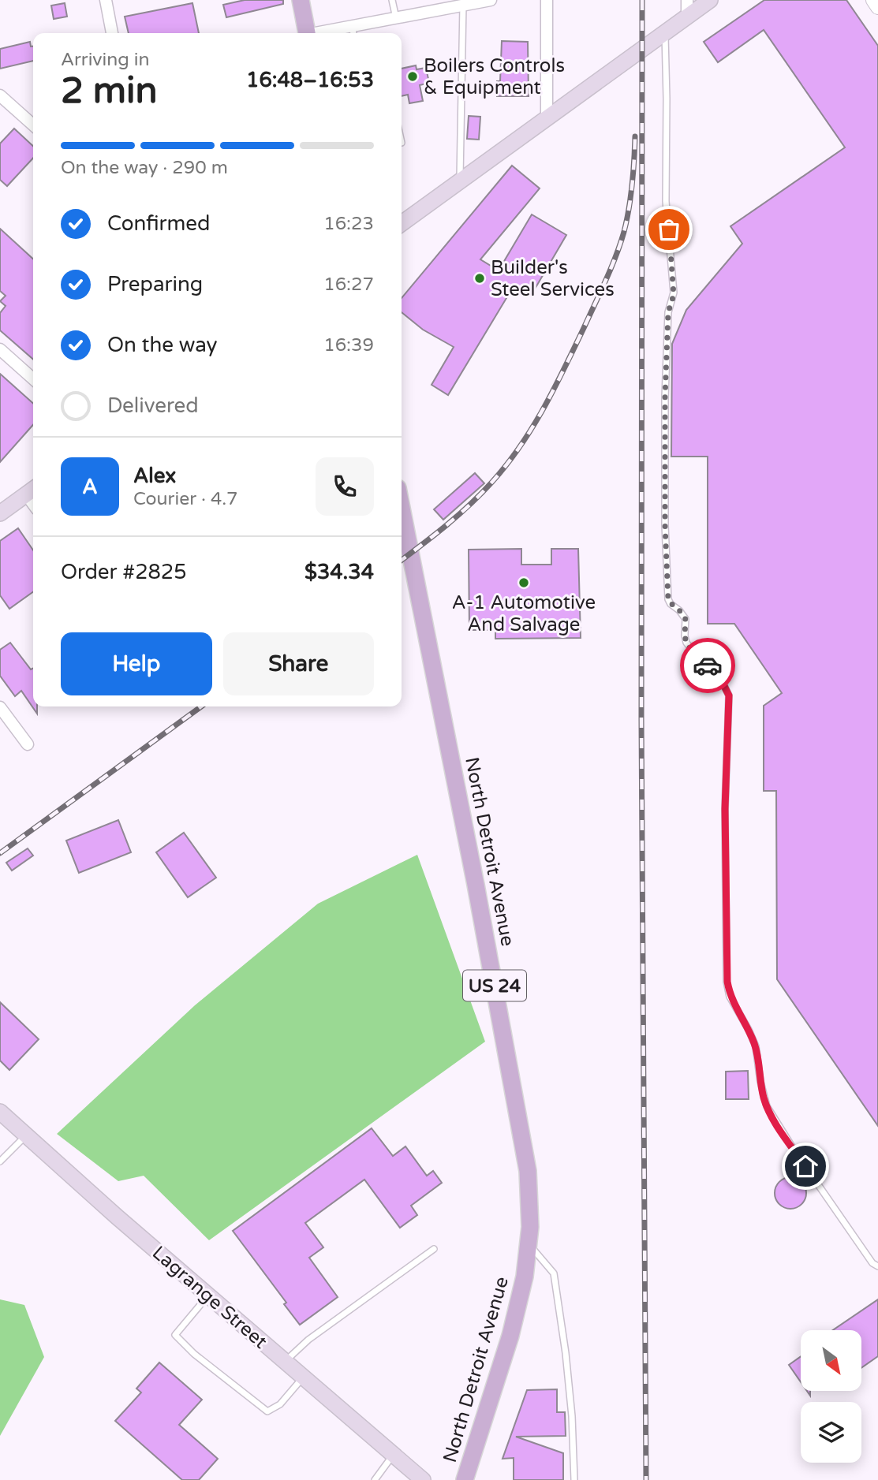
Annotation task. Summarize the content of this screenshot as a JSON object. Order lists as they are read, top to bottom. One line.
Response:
{"streets":{"main road":["North Detroit Avenue","US 24","Lagrange Street"]},"places":["Boilers Controls & Equipment","Builder's Steel Services","A-1 Automotive And Salvage"],"north":"bottom right","page":{"heading":["2 min","Arriving in","16:48–16:53"],"panel":["Alex","Courier · 4.7","Order #2825","$34.34"],"bar":"On the way · 290 m","list":[["Confirmed","16:23"],["Preparing","16:27"],["On the way","16:39"],"Delivered"],"round":"A","buttons":["Help","Share"]}}
